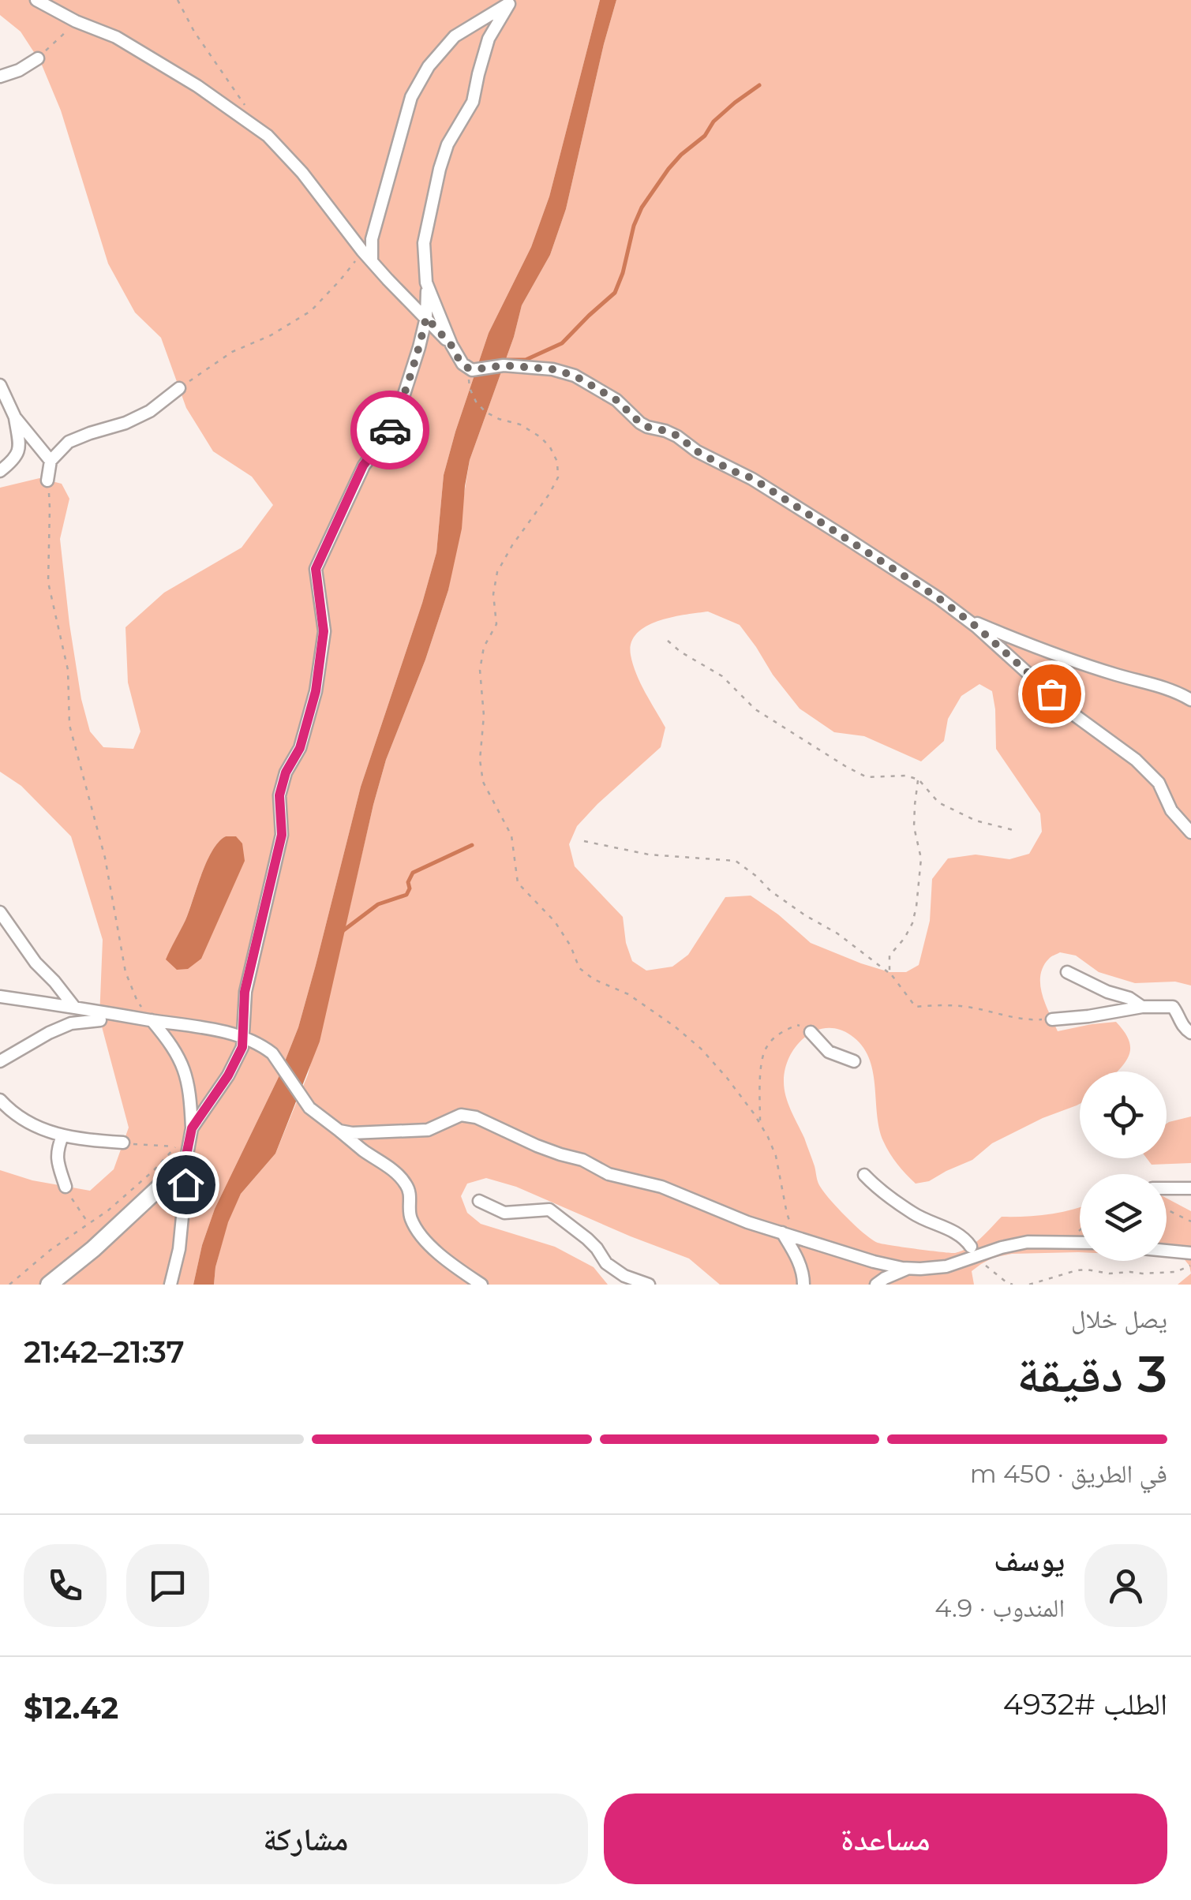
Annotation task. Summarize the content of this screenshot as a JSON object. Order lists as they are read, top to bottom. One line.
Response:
{"page":{"heading":["3 دقيقة","يصل خلال","21:37–21:42"],"panel":["يوسف","المندوب · 4.9","الطلب #4932","$12.42"],"bar":"في الطريق · 450 m","buttons":["مساعدة","مشاركة"]}}
